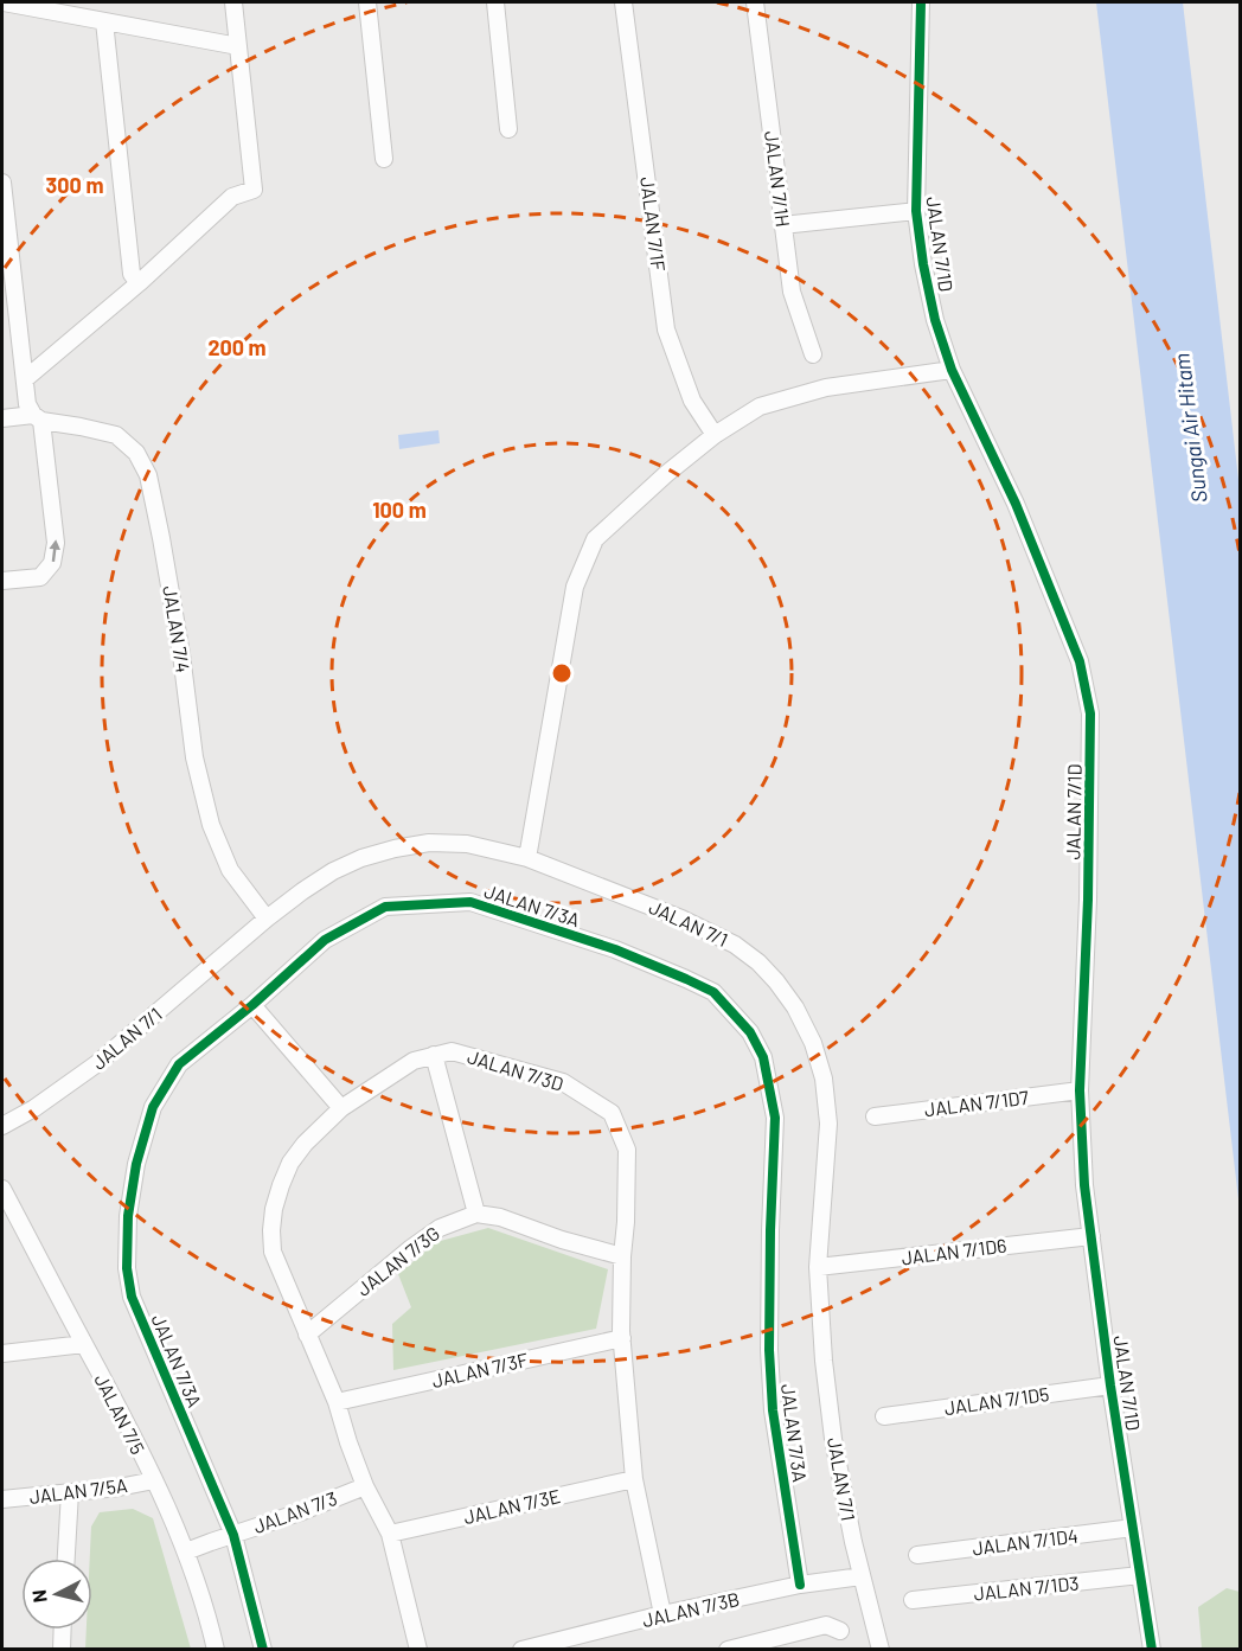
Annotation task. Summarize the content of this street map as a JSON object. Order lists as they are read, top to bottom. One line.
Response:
{"streets":{"street":["JALAN 7/1H","JALAN 7/1F","JALAN 7/1D","JALAN 7/4","JALAN 7/3A","JALAN 7/1","JALAN 7/3D","JALAN 7/1D7","JALAN 7/1D6","JALAN 7/3G","JALAN 7/3F","JALAN 7/1D5","JALAN 7/5","JALAN 7/5A","JALAN 7/3E","JALAN 7/3","JALAN 7/1D4","JALAN 7/1D3","JALAN 7/3B"]},"crossings":[["JALAN 7/1D","JALAN 7/1D7"],["JALAN 7/1D","JALAN 7/1D6"],["JALAN 7/1D","JALAN 7/1D5"],["JALAN 7/1D","JALAN 7/1D4"],["JALAN 7/1D","JALAN 7/1D3"],["JALAN 7/4","JALAN 7/1"],["JALAN 7/3A","JALAN 7/3"],["JALAN 7/3A","JALAN 7/3B"],["JALAN 7/1","JALAN 7/1D6"],["JALAN 7/1","JALAN 7/3B"],["JALAN 7/3D","JALAN 7/3G"],["JALAN 7/3D","JALAN 7/3F"],["JALAN 7/3D","JALAN 7/3E"],["JALAN 7/3D","JALAN 7/3"],["JALAN 7/3D","JALAN 7/3B"],["JALAN 7/5","JALAN 7/5A"],["JALAN 7/5","JALAN 7/3"]],"water":["Sungai Air Hitam"],"north":"left","rings":["300 m","200 m","100 m"]}
